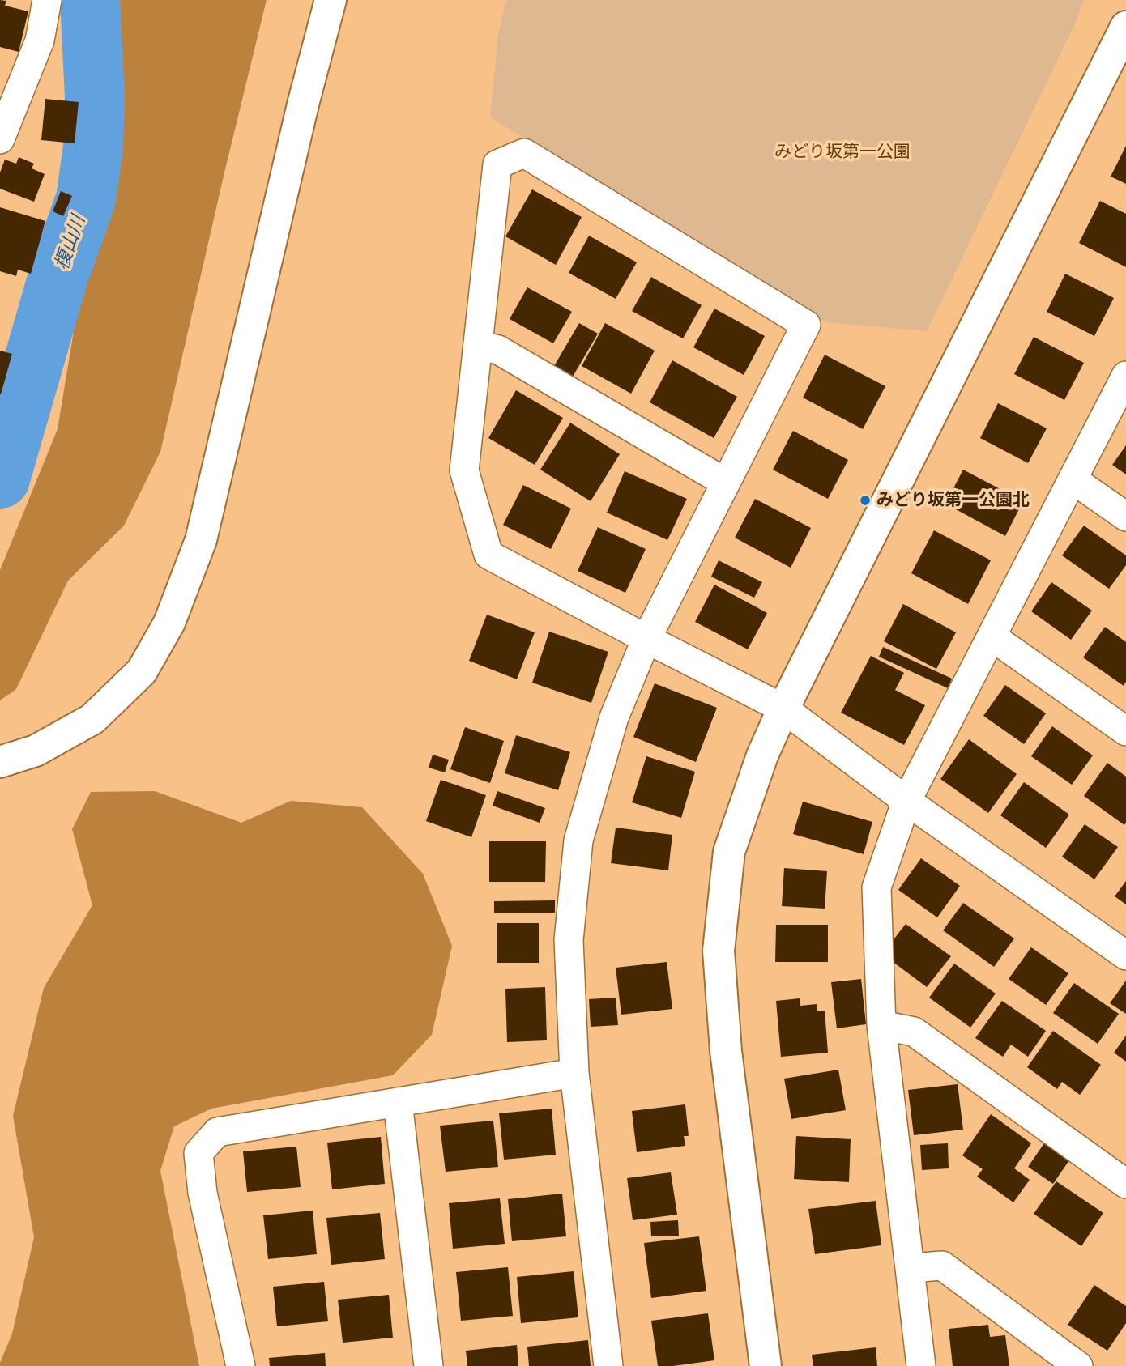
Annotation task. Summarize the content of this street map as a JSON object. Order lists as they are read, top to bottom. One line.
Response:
{"water":["榎山川"],"parks":["みどり坂第一公園"],"places":["みどり坂第一公園北"]}
